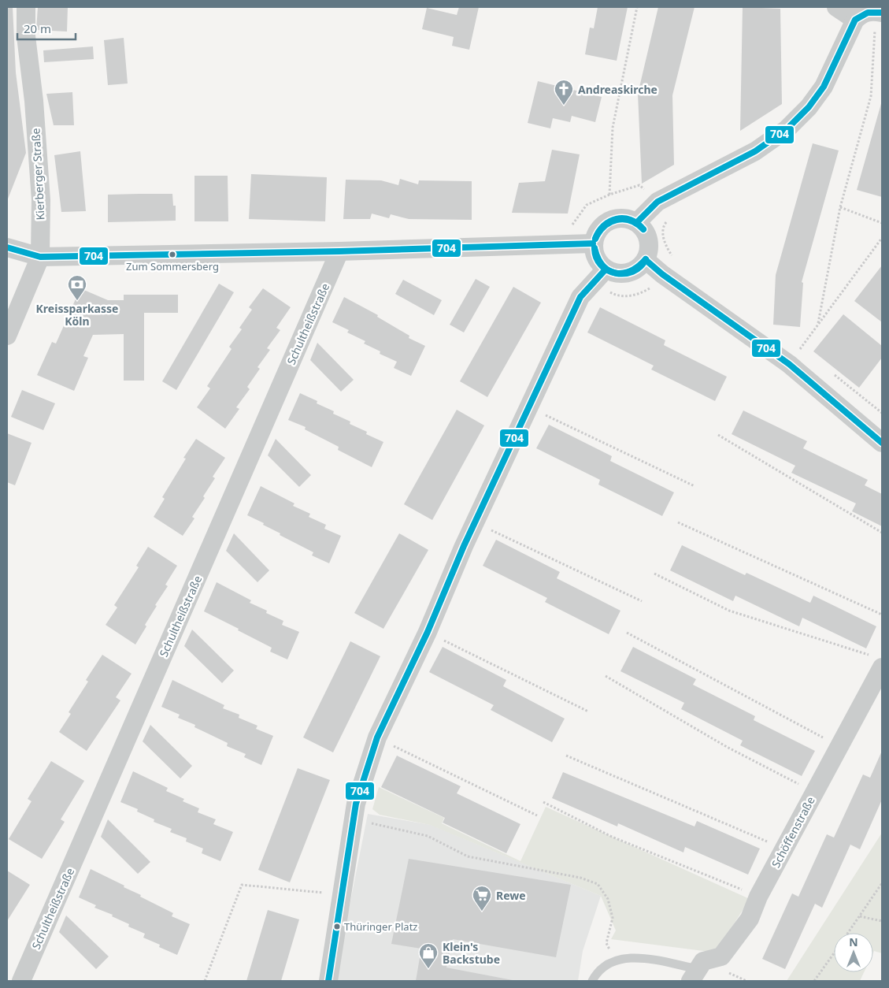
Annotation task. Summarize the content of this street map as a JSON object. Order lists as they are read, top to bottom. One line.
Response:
{"streets":{"street":["Kierberger Straße","Schultheißstraße","Schöffenstraße"]},"places":{"church":["Andreaskirche"],"other":["Zum Sommersberg","Thüringer Platz"],"bank":["Kreissparkasse Köln"],"supermarket":["Rewe"],"shop":["Klein's Backstube"]},"lines":["transit line 704"],"scale_bar":"20 m","north":"top"}
